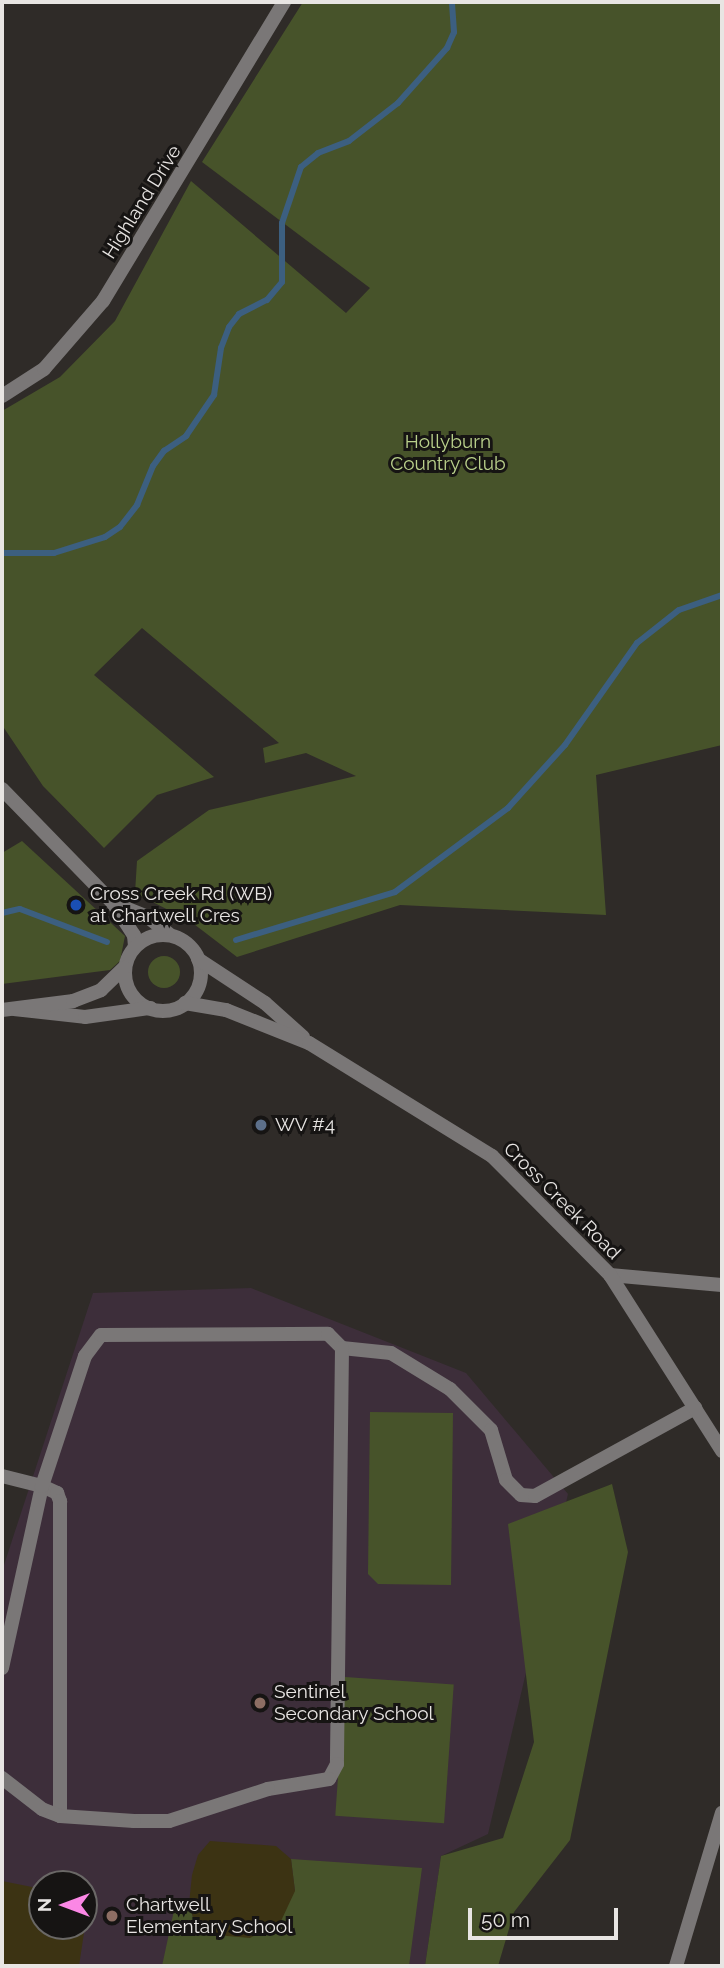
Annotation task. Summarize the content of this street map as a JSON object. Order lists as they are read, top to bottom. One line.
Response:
{"streets":{"street":["Highland Drive","Cross Creek Road"]},"parks":["Hollyburn Country Club"],"places":["Cross Creek Rd (WB) at Chartwell Cres","WV #4","Sentinel Secondary School","Chartwell Elementary School"],"scale_bar":"50 m","north":"left"}
